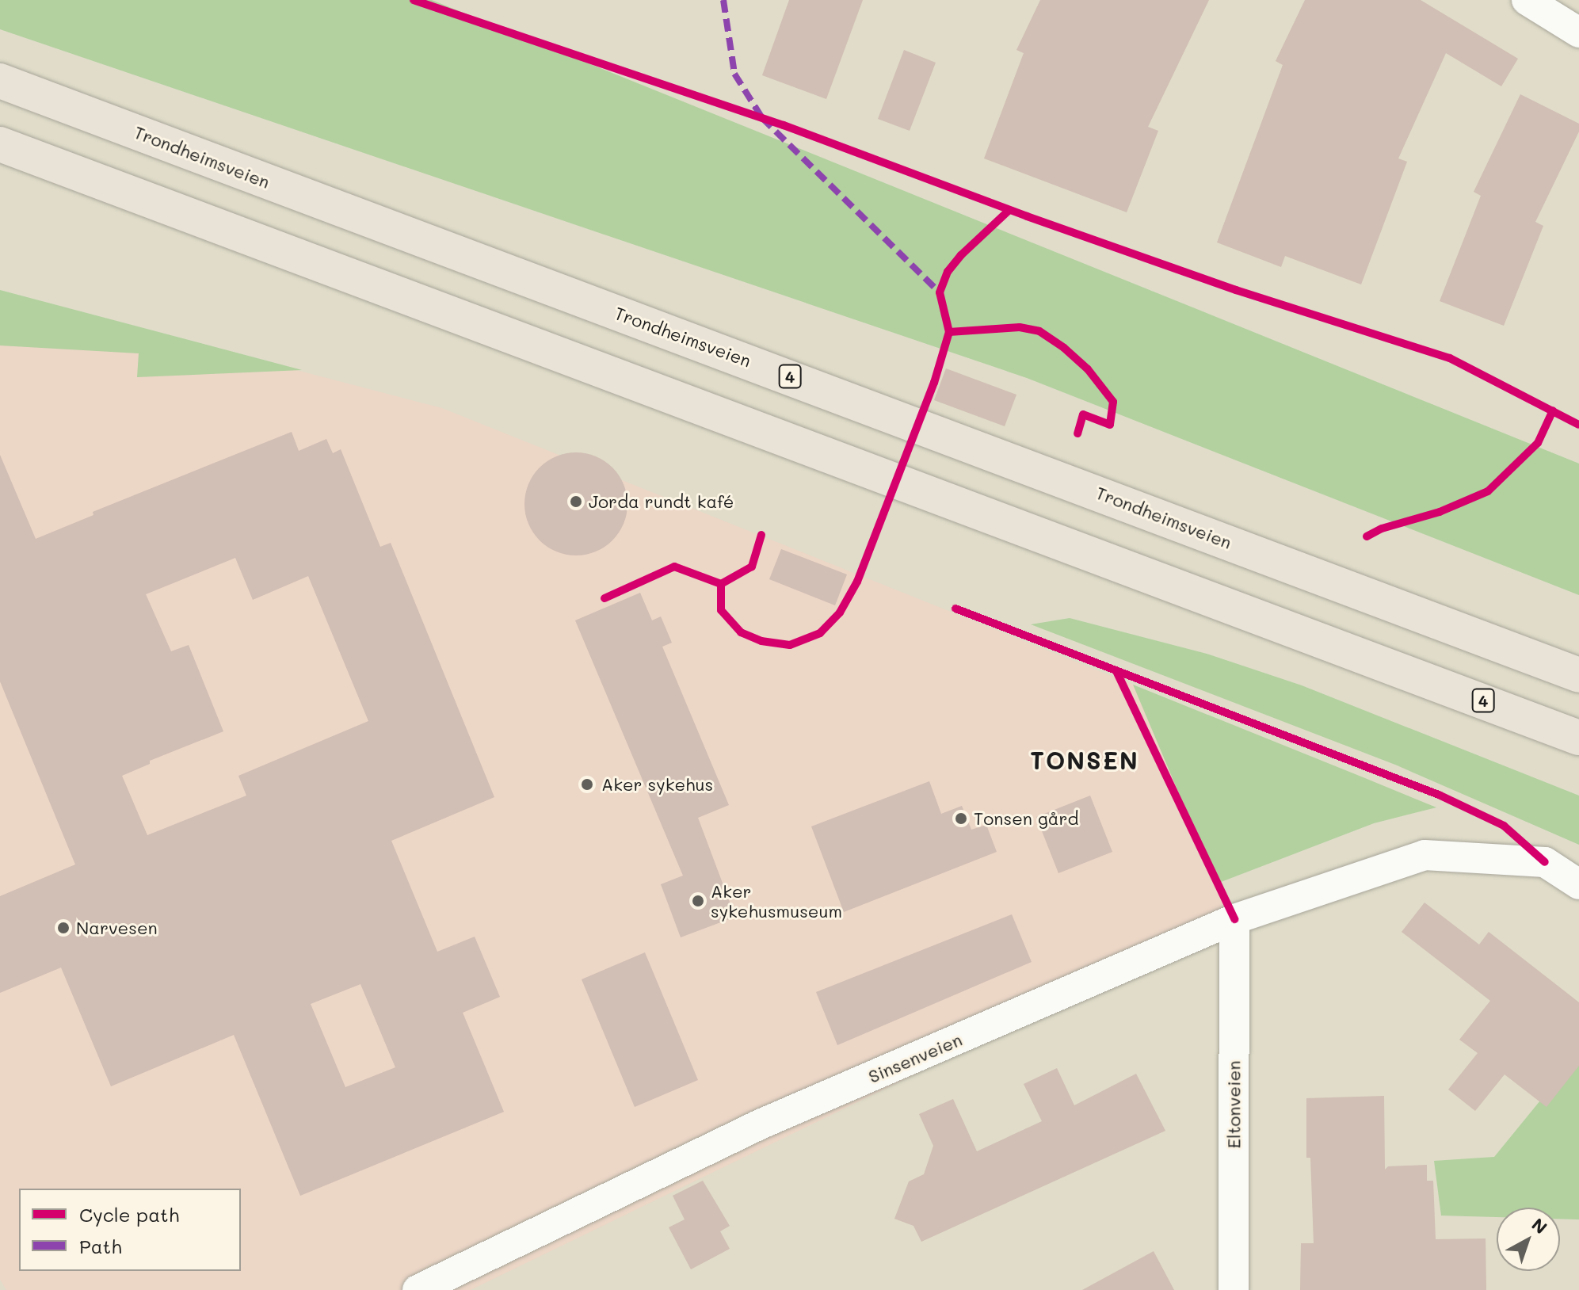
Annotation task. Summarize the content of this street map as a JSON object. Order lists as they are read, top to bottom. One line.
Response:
{"streets":{"highway":["Trondheimsveien","4"],"street":["Sinsenveien","Eltonveien"]},"crossings":[["Sinsenveien","Eltonveien"]],"districts":["TONSEN"],"places":["Jorda rundt kafé","Aker sykehus","Tonsen gård","Aker sykehusmuseum","Narvesen"],"legend":["Cycle path","Path"],"north":"top right"}
